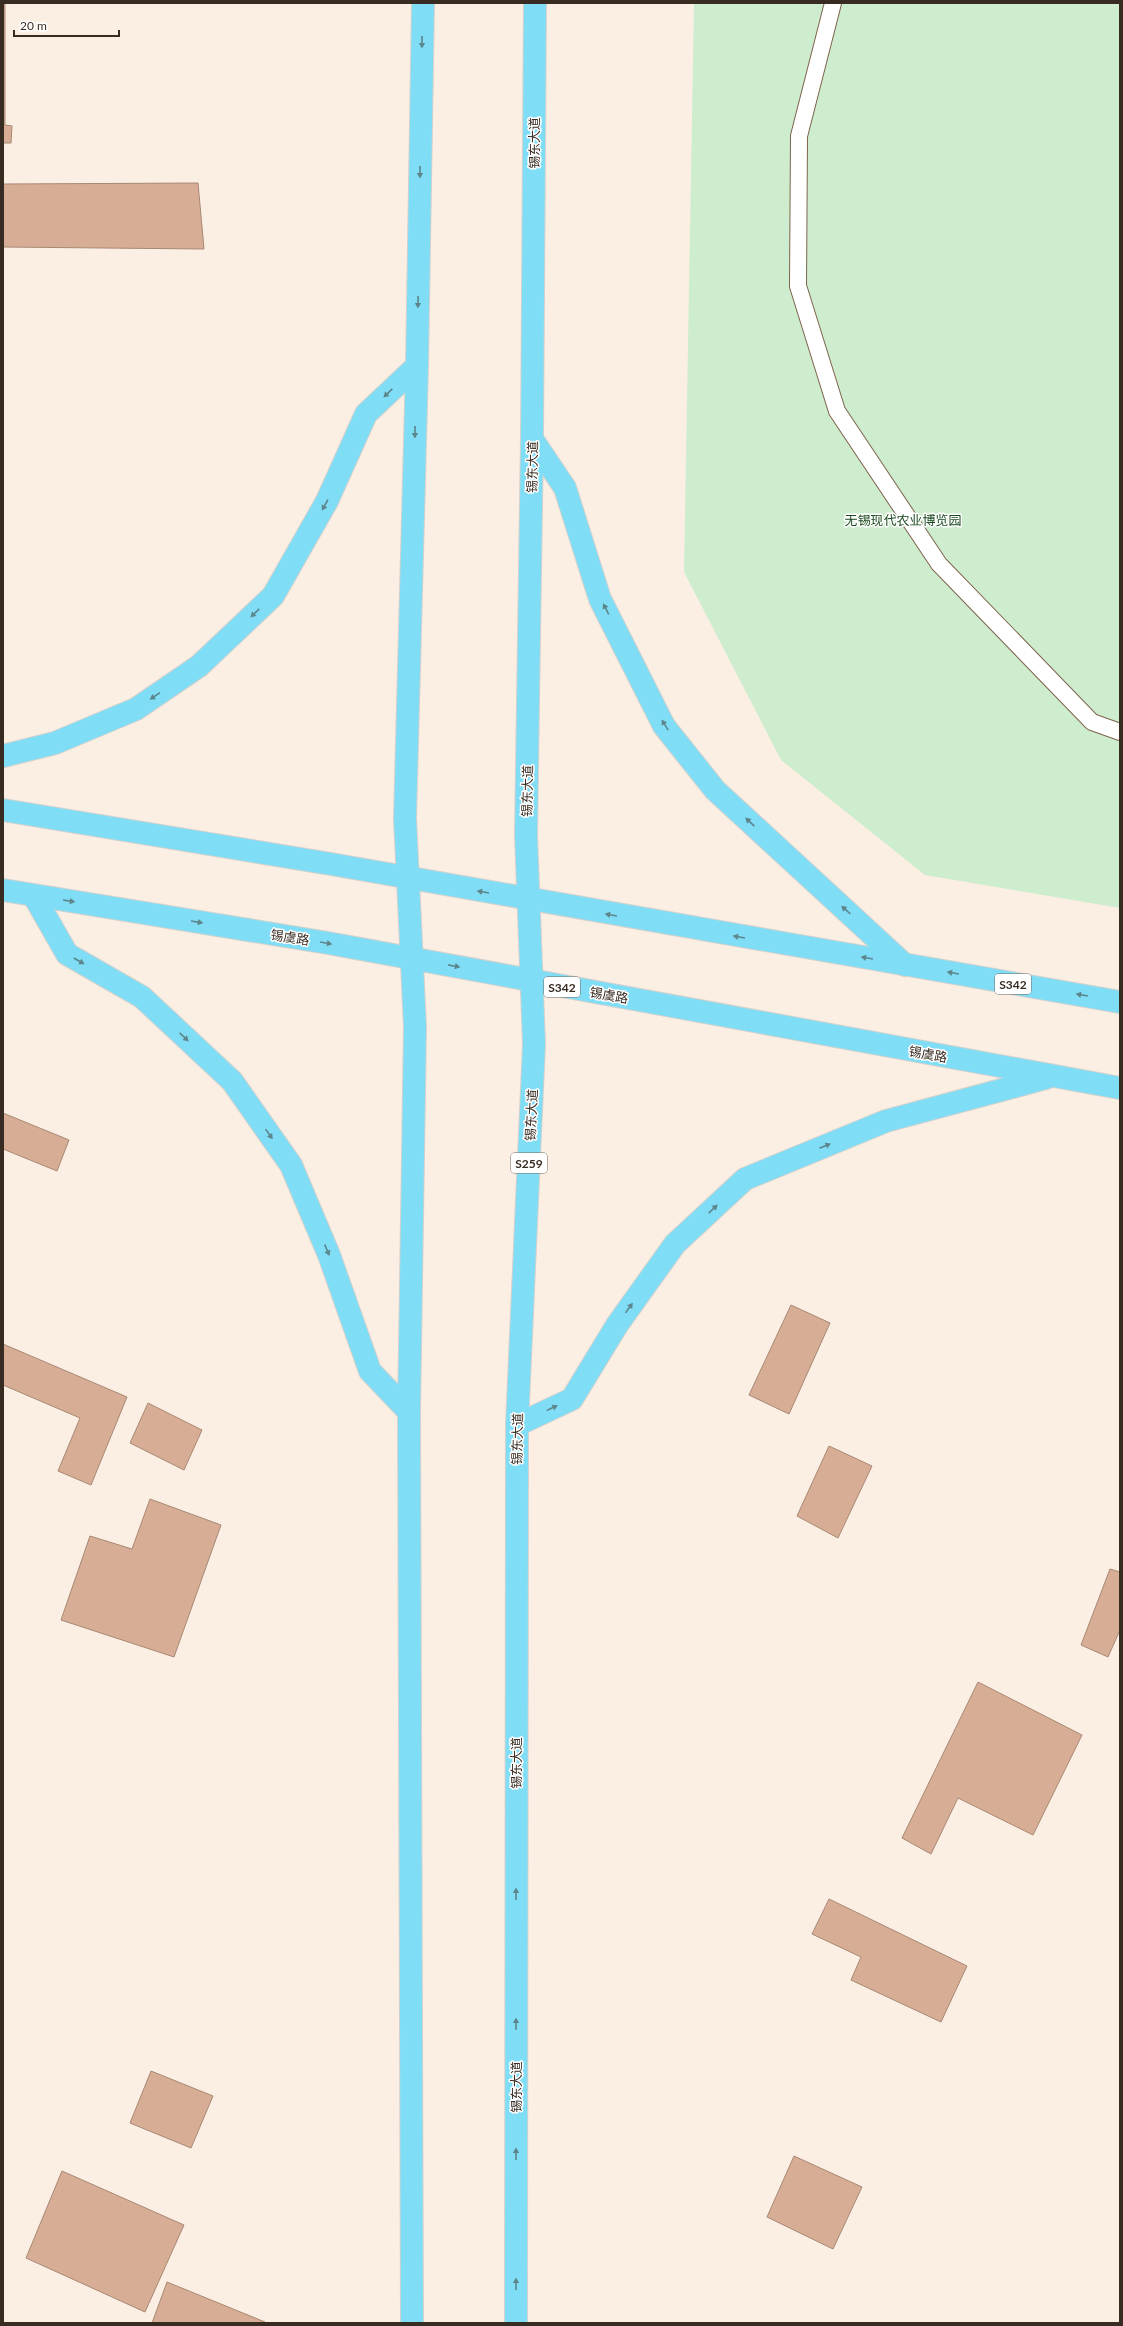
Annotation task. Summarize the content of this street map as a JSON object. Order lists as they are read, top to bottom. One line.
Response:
{"streets":{"main road":["锡东大道","锡虞路","S342","S259"]},"crossings":[["锡东大道","锡虞路"],["锡东大道","S342"]],"parks":["无锡现代农业博览园"],"scale_bar":"20 m"}
